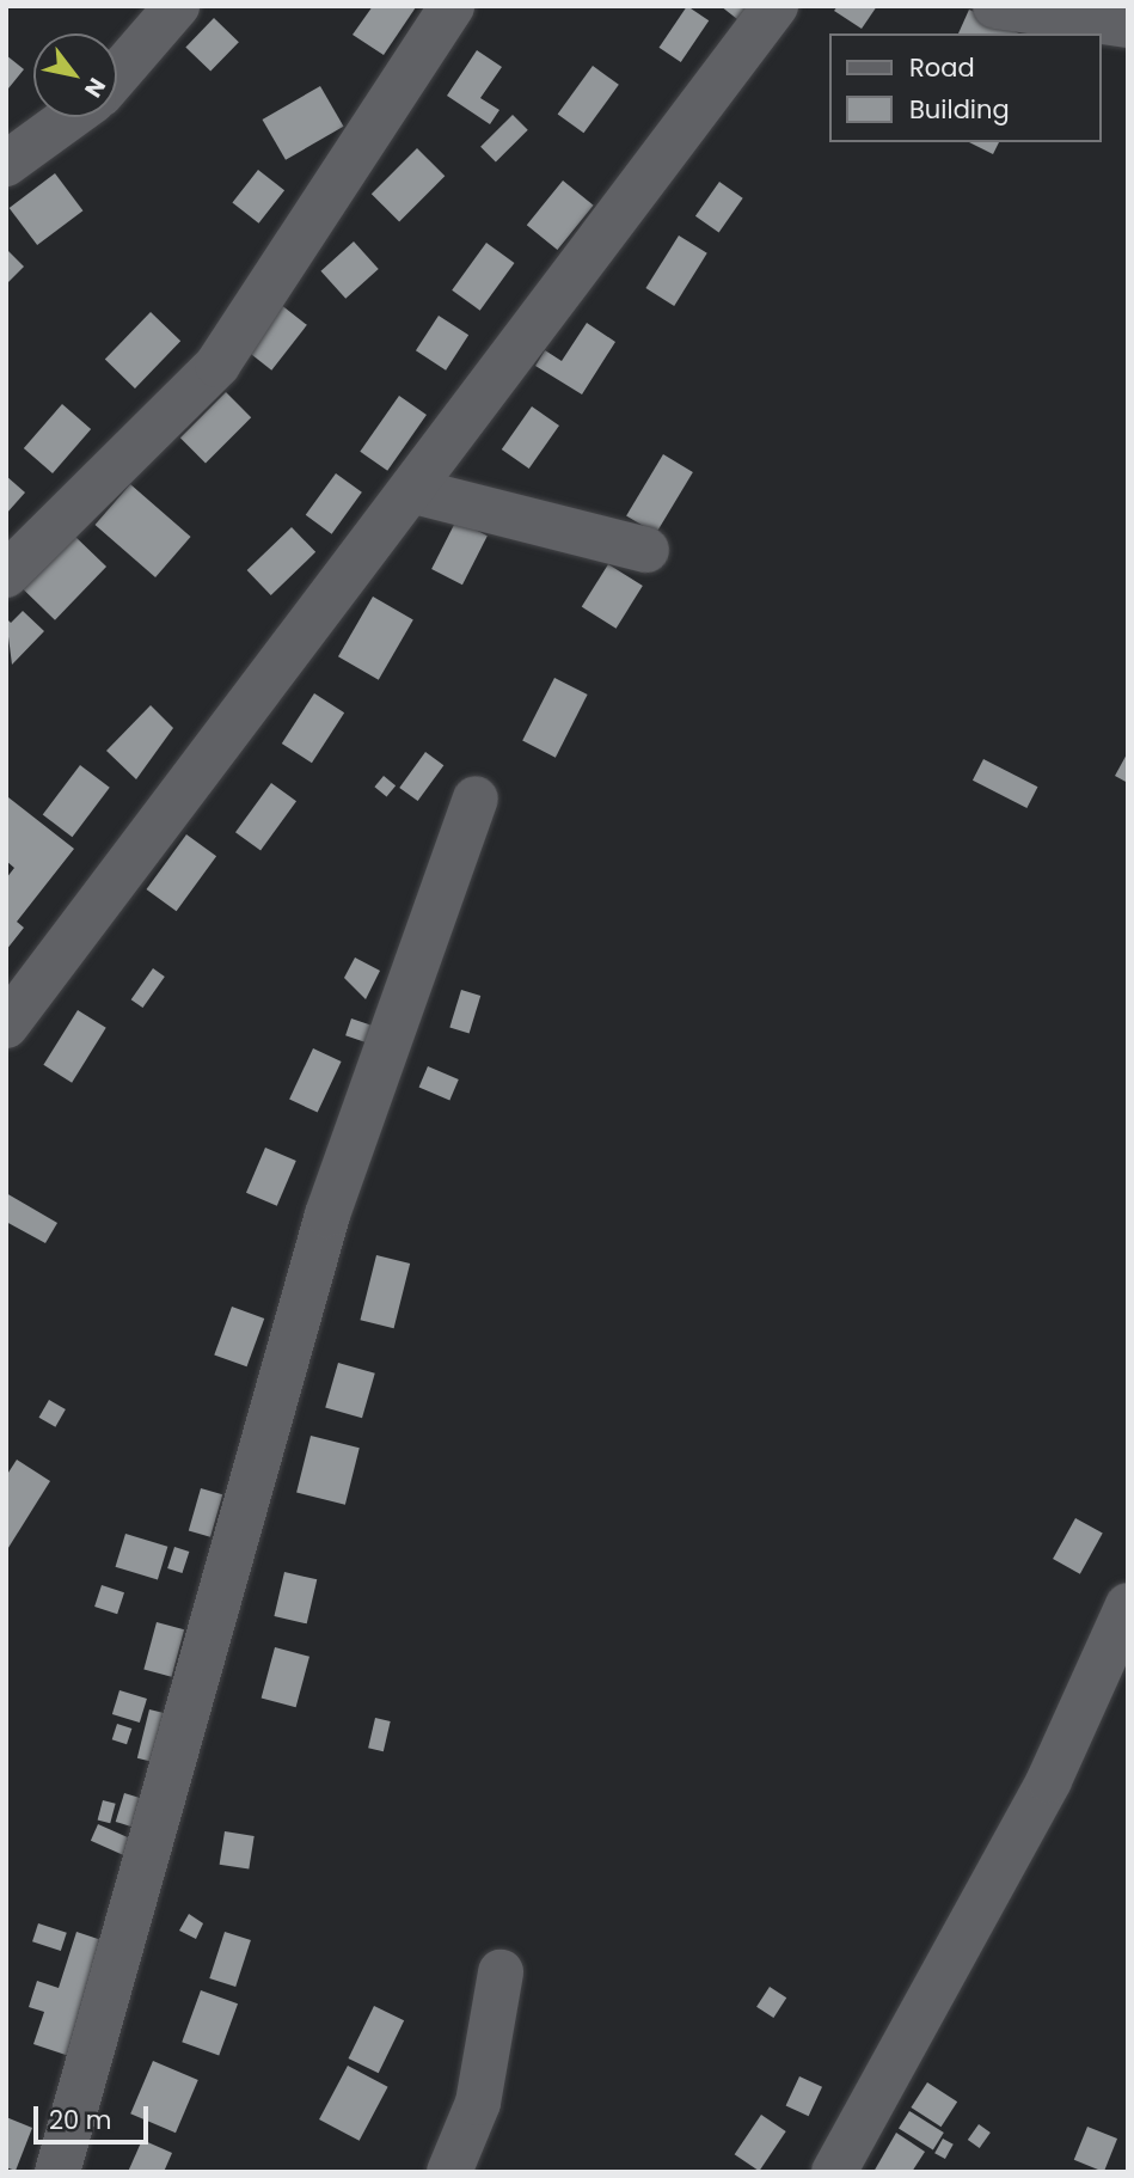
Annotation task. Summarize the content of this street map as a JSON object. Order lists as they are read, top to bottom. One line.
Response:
{"legend":["Road","Building"],"scale_bar":"20 m","north":"bottom right"}
